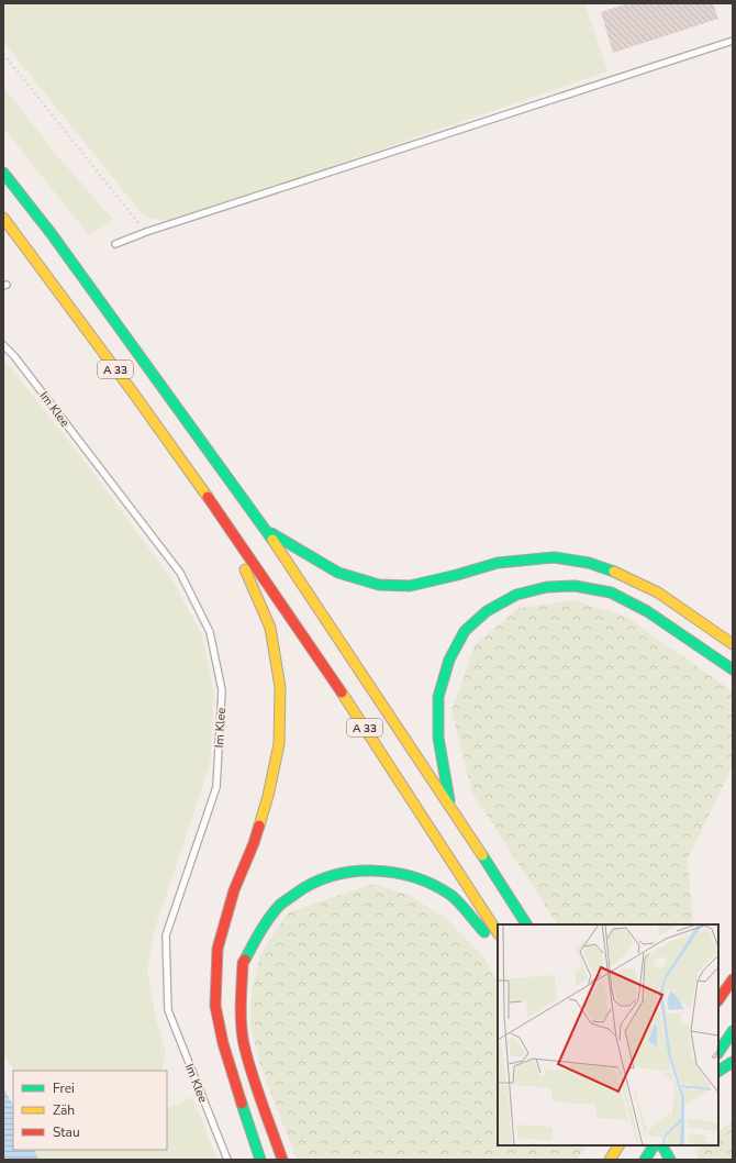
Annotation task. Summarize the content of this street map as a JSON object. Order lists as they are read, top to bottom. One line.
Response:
{"streets":{"highway":["A 33"],"lane":["Im Klee"]},"legend":["Frei","Zäh","Stau"]}
